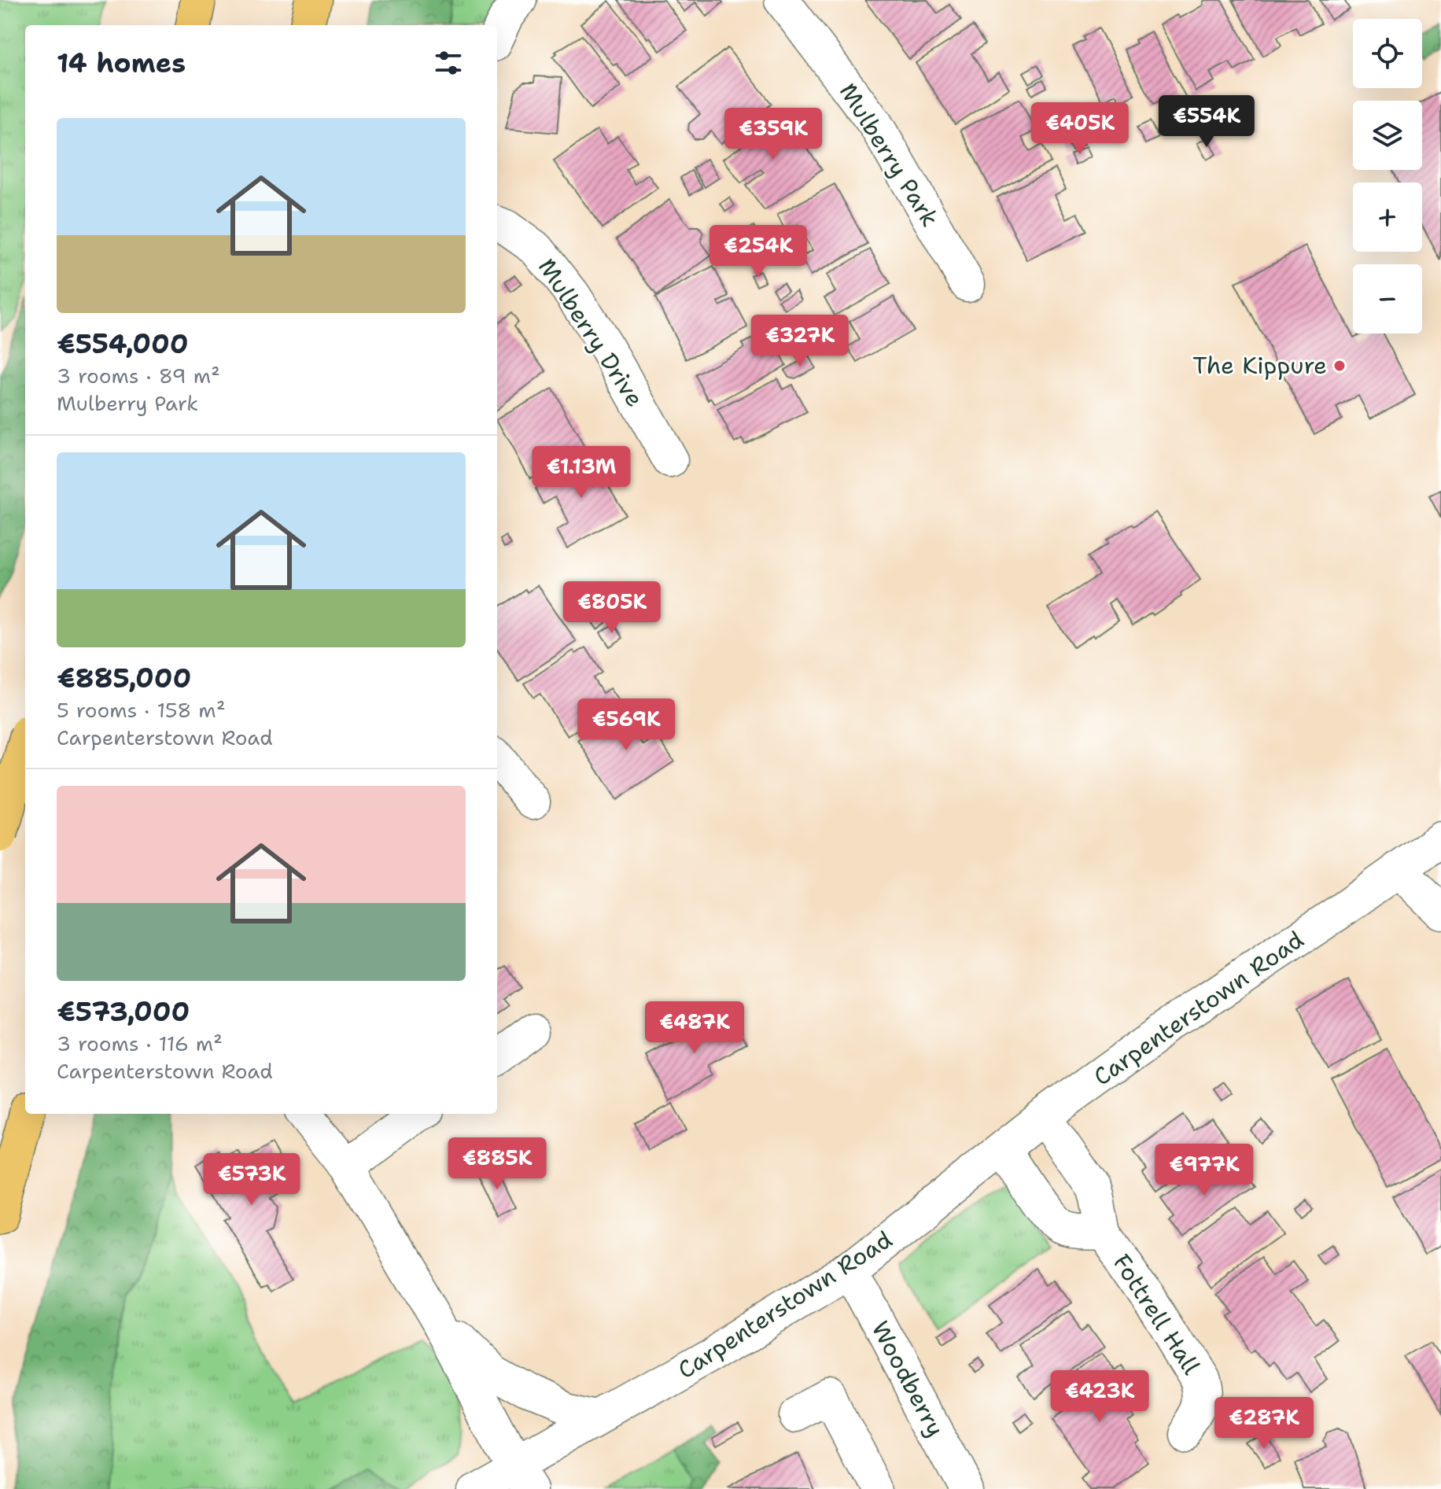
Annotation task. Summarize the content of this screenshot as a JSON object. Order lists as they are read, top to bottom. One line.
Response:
{"streets":{"street":["Mulberry Park","Mulberry Drive","Carpenterstown Road","Fottrell Hall","Woodberry"]},"crossings":[["Carpenterstown Road","Fottrell Hall"],["Carpenterstown Road","Woodberry"]],"places":["The Kippure"],"page":{"map_buttons":["+","−"],"heading":"14 homes","price":["€554K","€405K","€359K","€254K","€327K","€1.13M","€805K","€569K","€487K","€885K","€977K","€573K","€423K","€287K"],"list":[{"name":"€554,000","note":"3 rooms · 89 m² · Mulberry Park"},{"name":"€885,000","note":"5 rooms · 158 m² · Carpenterstown Road"},{"name":"€573,000","note":"3 rooms · 116 m² · Carpenterstown Road"}]}}
